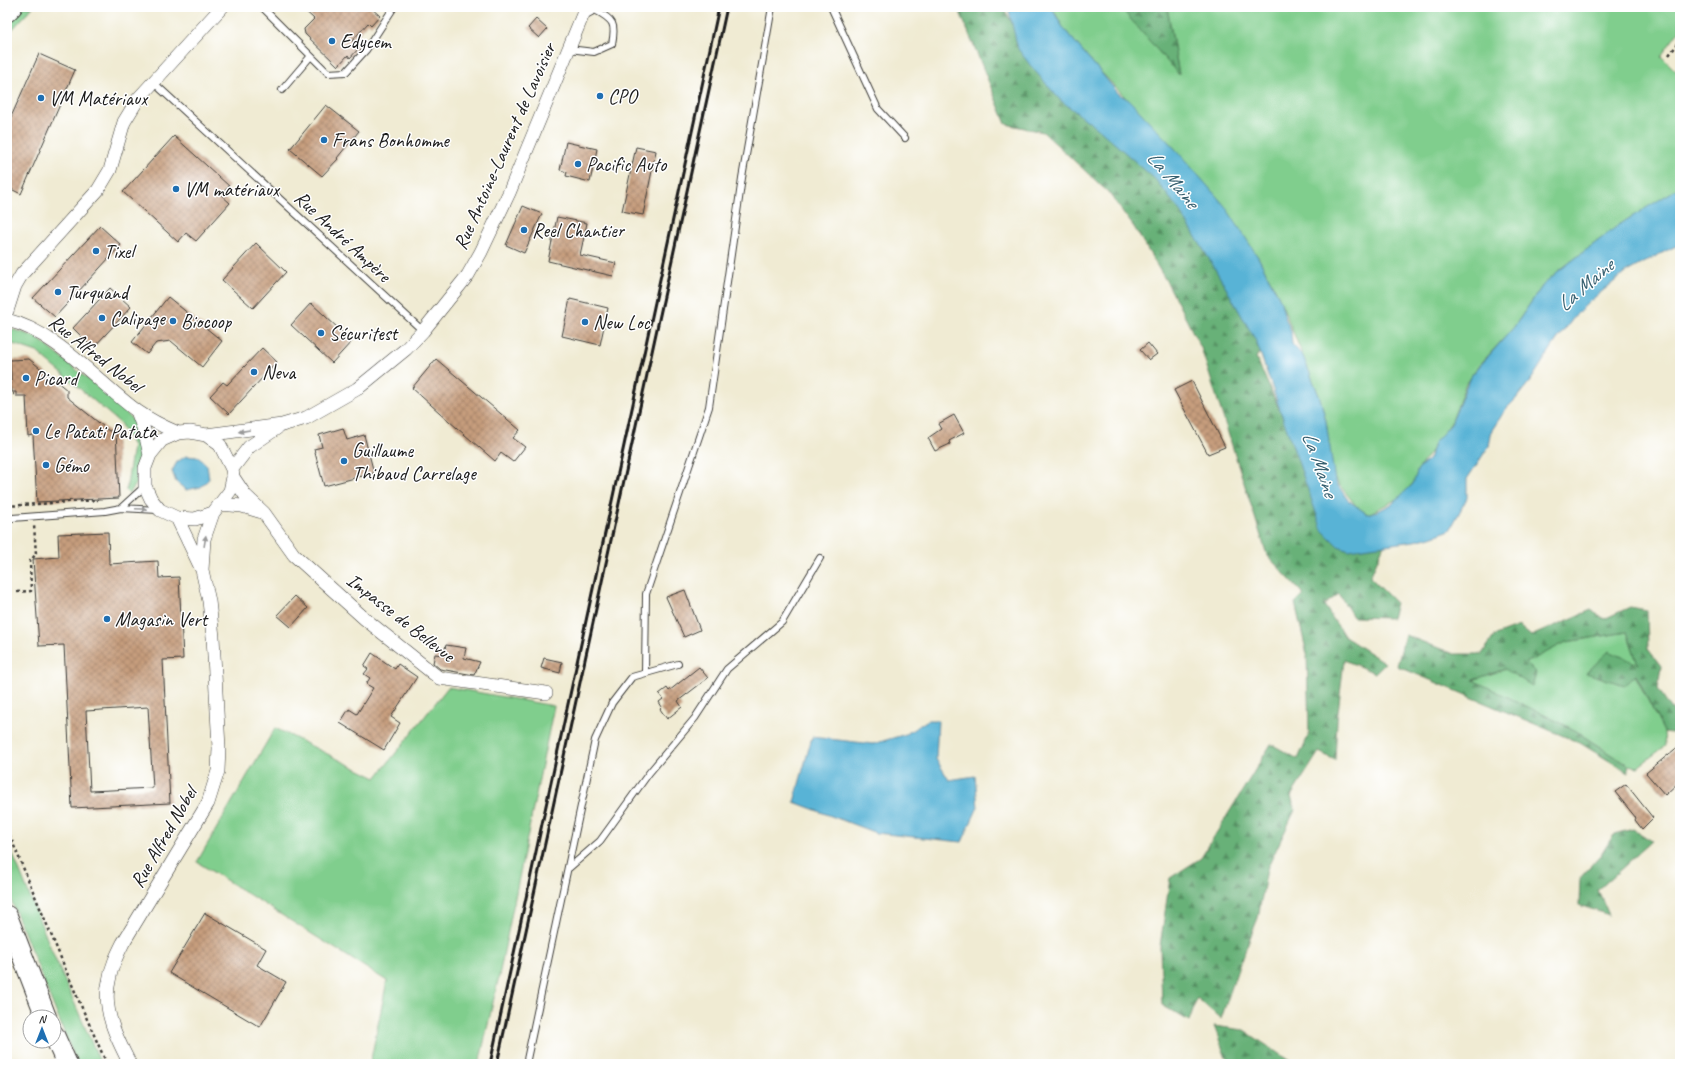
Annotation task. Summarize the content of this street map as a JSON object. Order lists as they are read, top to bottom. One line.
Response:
{"streets":{"street":["Rue Antoine-Laurent de Lavoisier","Rue Alfred Nobel","Impasse de Bellevue"],"lane":["Rue André Ampère"]},"crossings":[["Rue Antoine-Laurent de Lavoisier","Rue André Ampère"],["Rue Antoine-Laurent de Lavoisier","Rue Alfred Nobel"],["Rue Antoine-Laurent de Lavoisier","Impasse de Bellevue"],["Rue Alfred Nobel","Impasse de Bellevue"]],"water":["La Maine"],"places":["Edycem","CPO","VM Matériaux","Frans Bonhomme","Pacific Auto","VM matériaux","Reel Chantier","Tixel","Turquand","Calipage","Biocoop","New Loc","Sécuritest","Neva","Picard","Le Patati Patata","Guillaume Thibaud Carrelage","Gémo","Magasin Vert"],"north":"top"}
